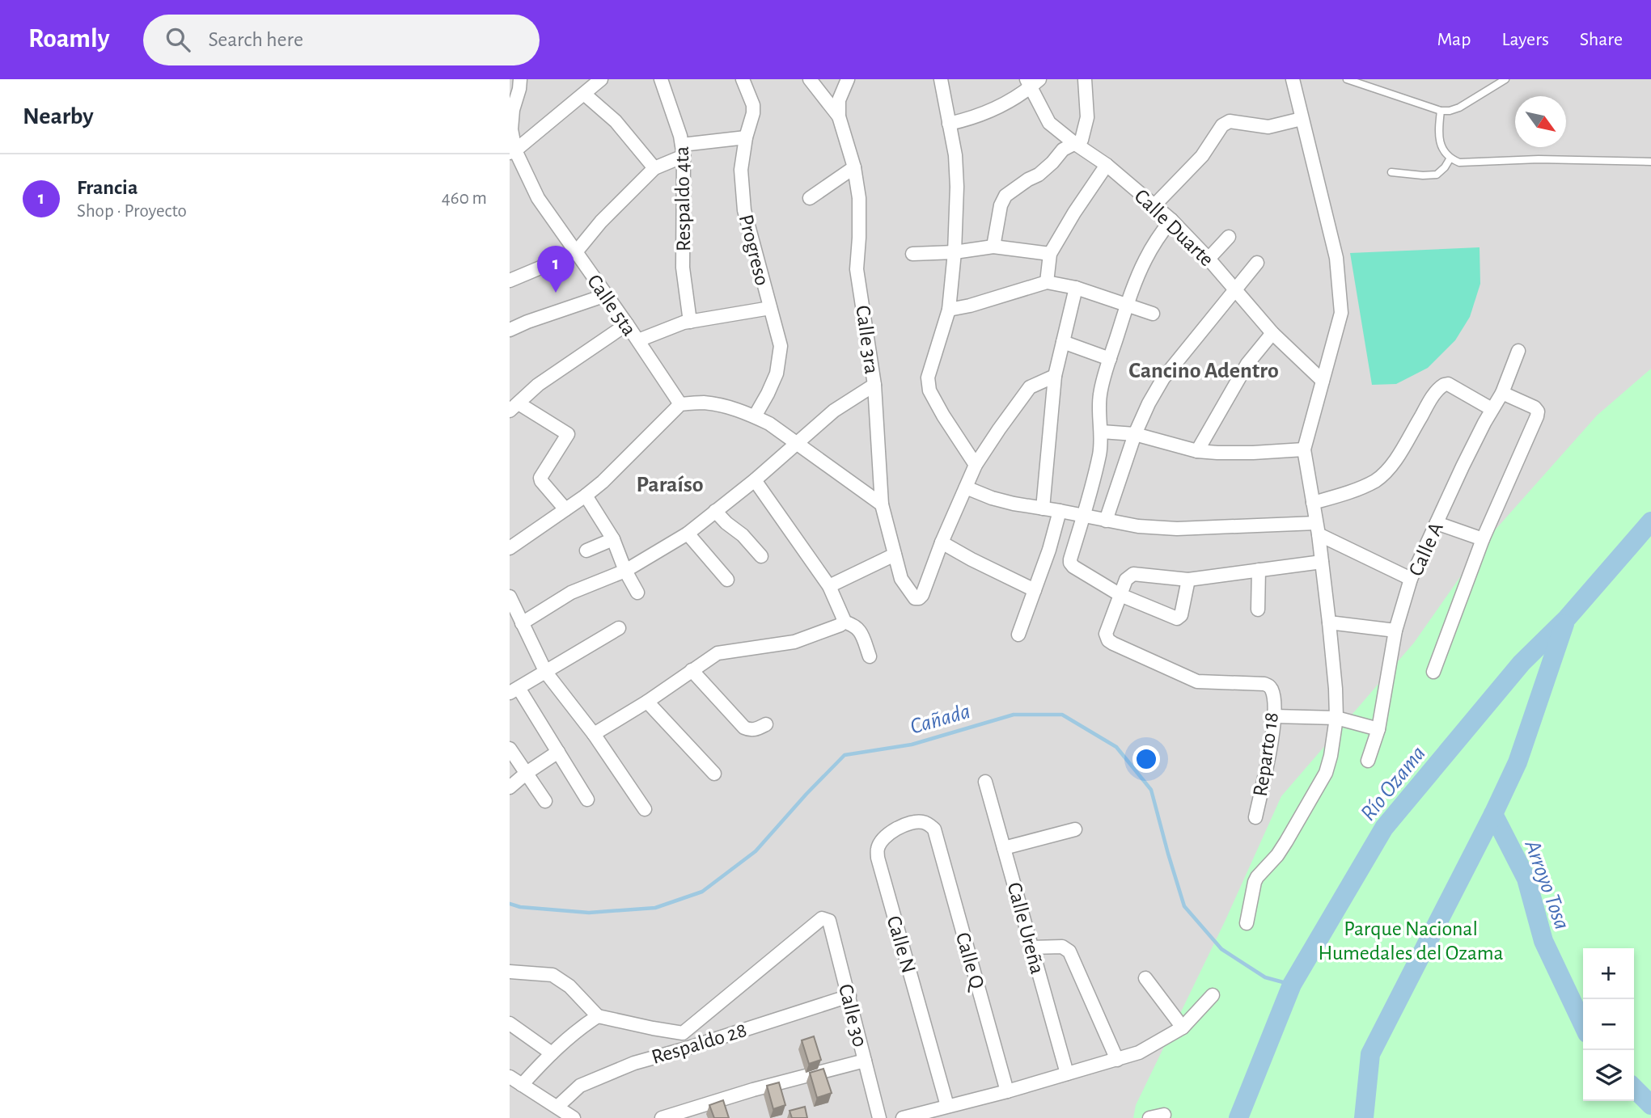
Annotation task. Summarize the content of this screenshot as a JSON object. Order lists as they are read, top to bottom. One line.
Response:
{"streets":{"street":["Respaldo 4ta","Calle Duarte","Progreso","Calle 5ta","Calle 3ra","Calle A","Reparto 18","Calle Ureña","Calle N","Calle Q","Calle 30","Respaldo 28"]},"crossings":[["Calle N","Calle Q"],["Calle 30","Respaldo 28"]],"districts":["Cancino Adentro","Paraíso"],"water":["Cañada","Río Ozama","Arroyo Tosa"],"parks":["Parque Nacional Humedales del Ozama"],"north":"bottom right","page":{"header":"Roamly","search":"Search here","nav":["Map","Layers","Share"],"heading":"Nearby","list":[{"mark":"1","name":"Francia","note":"Shop · Proyecto","value":"460 m"}],"pins":"1","map_buttons":["+","−"]}}
